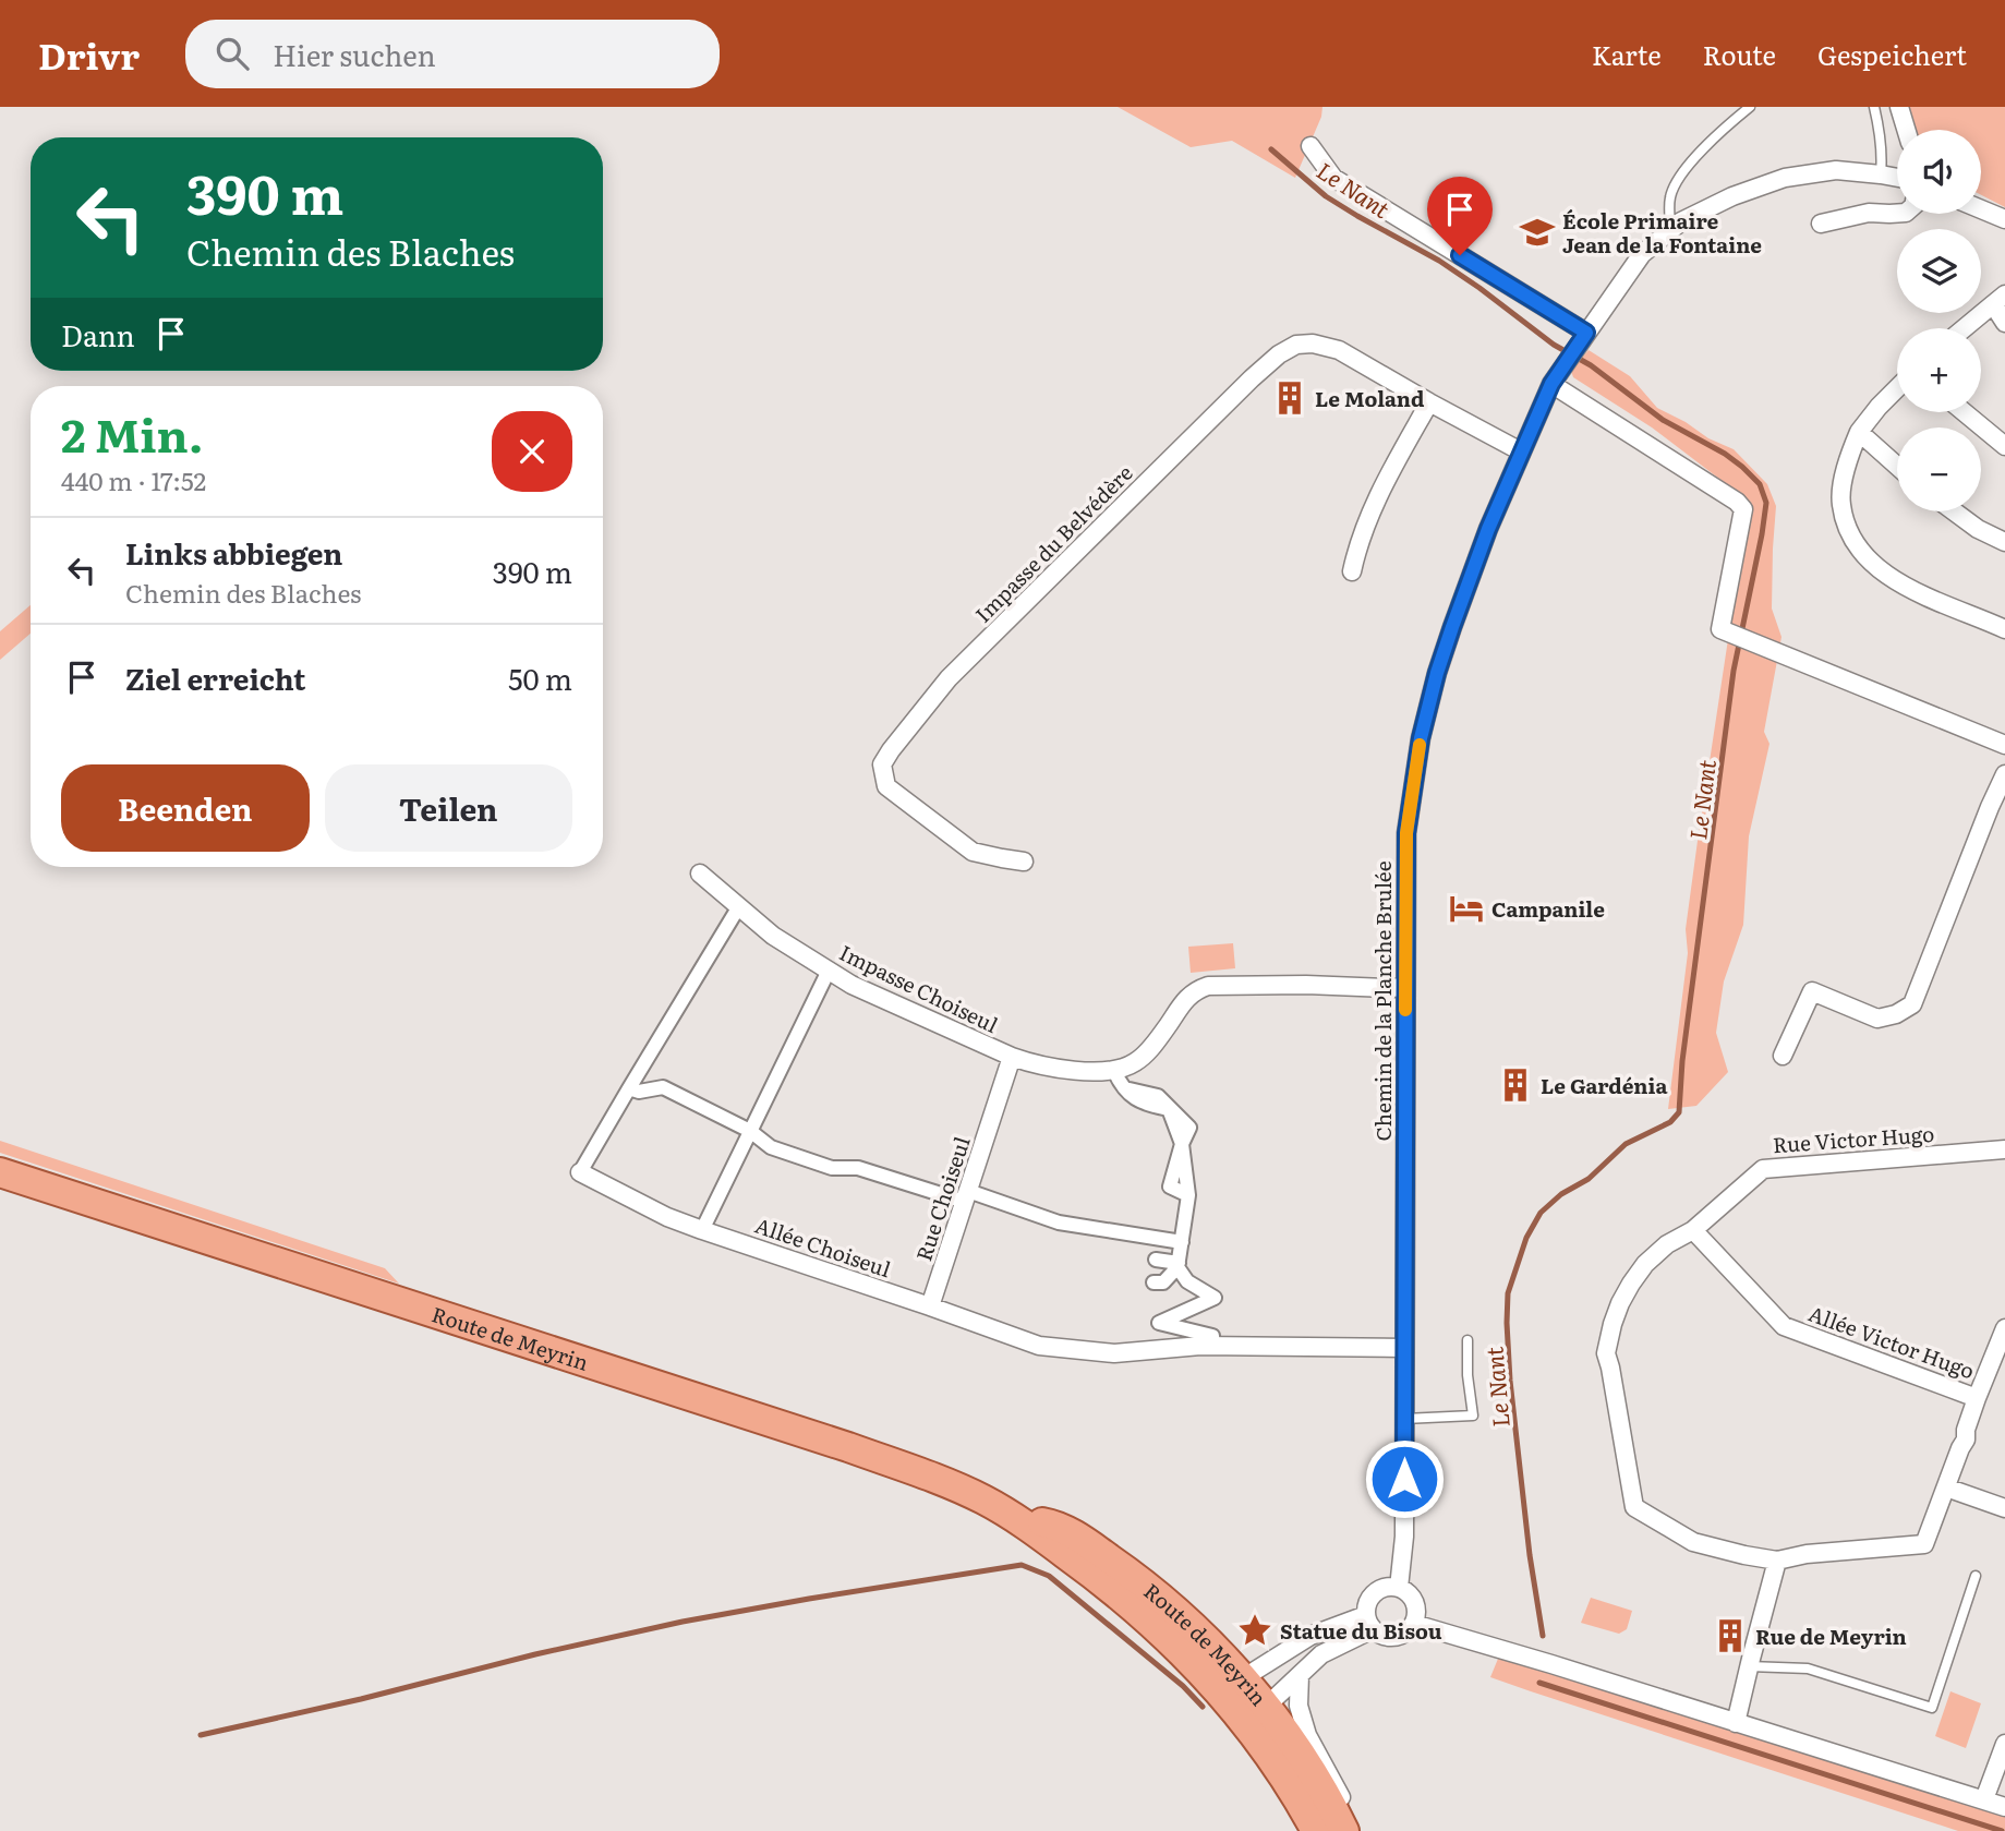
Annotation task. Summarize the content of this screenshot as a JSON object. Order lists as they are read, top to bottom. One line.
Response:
{"streets":{"main road":["Route de Meyrin"],"street":["Impasse du Belvédère","Impasse Choiseul","Chemin de la Planche Brulée","Rue Victor Hugo","Rue Choiseul","Allée Choiseul","Allée Victor Hugo"]},"crossings":[["Impasse du Belvédère","Chemin de la Planche Brulée"],["Impasse Choiseul","Rue Choiseul"],["Impasse Choiseul","Allée Choiseul"],["Rue Victor Hugo","Allée Victor Hugo"],["Rue Choiseul","Allée Choiseul"]],"water":["Le Nant"],"places":{"school or university":["École Primaire Jean de la Fontaine"],"building":["Le Moland","Le Gardénia","Rue de Meyrin"],"hotel":["Campanile"],"place":["Statue du Bisou"]},"page":{"header":"Drivr","search":"Hier suchen","nav":["Karte","Route","Gespeichert"],"map_buttons":["+","−"],"turn":["390 m","Chemin des Blaches"],"then":"Dann","heading":["2 Min.","440 m · 17:52"],"list":[{"name":"Links abbiegen","note":"Chemin des Blaches","value":"390 m"},{"name":"Ziel erreicht","value":"50 m"}],"buttons":["Beenden","Teilen"]}}
